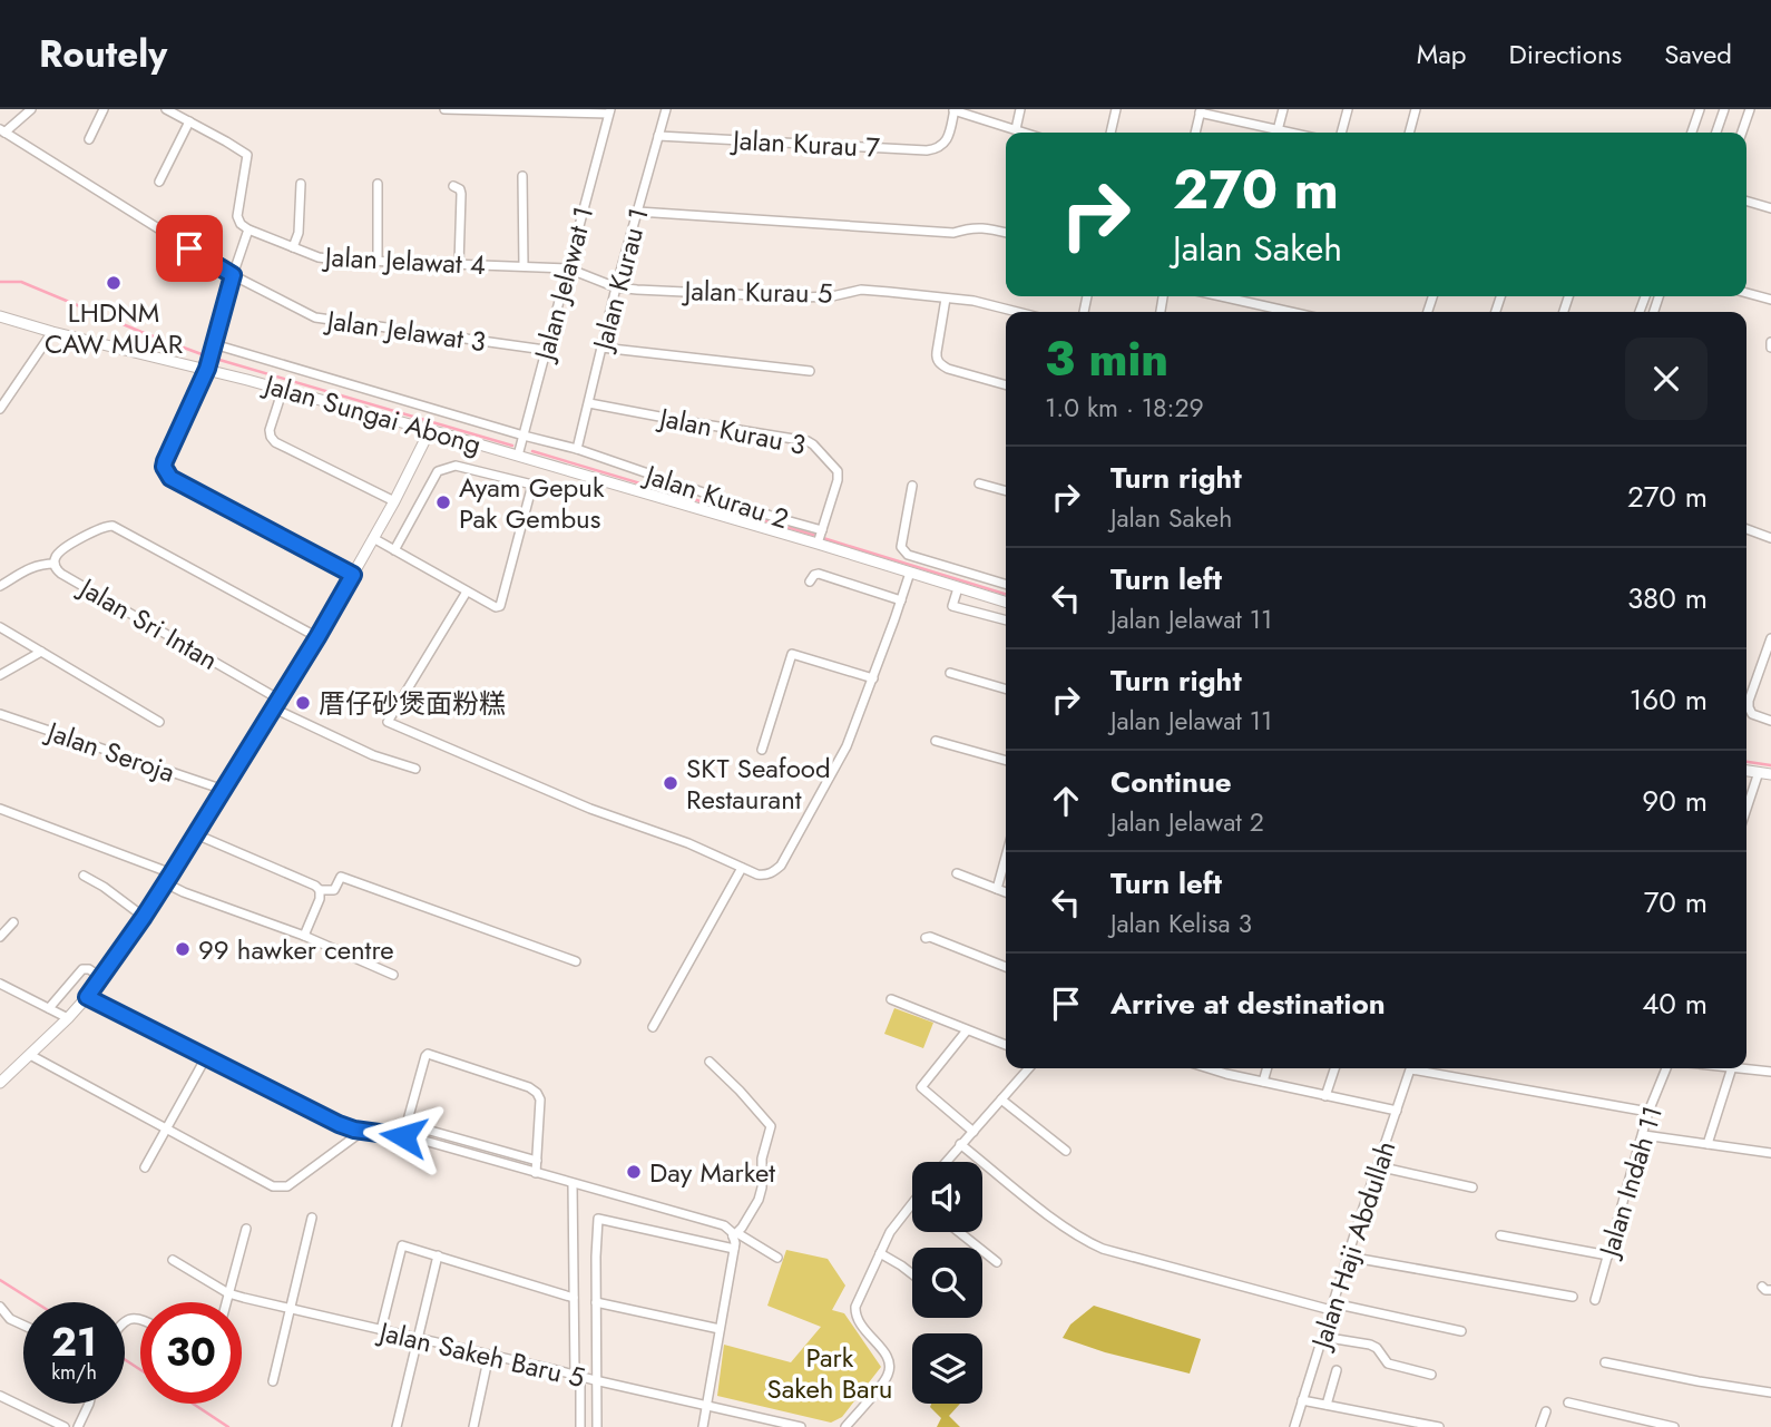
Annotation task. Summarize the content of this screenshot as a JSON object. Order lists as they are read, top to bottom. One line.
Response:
{"streets":{"street":["Jalan Kurau 7","Jalan Jelawat 4","Jalan Kurau 1","Jalan Jelawat 1","Jalan Kurau 5","Jalan Jelawat 3","Jalan Sungai Abong","Jalan Kurau 3","Jalan Kurau 2","Jalan Sri Intan","Jalan Seroja","Jalan Indah 11","Jalan Haji Abdullah","Jalan Sakeh Baru 5"]},"crossings":[["Jalan Kurau 7","Jalan Kurau 1"],["Jalan Jelawat 4","Jalan Kurau 1"],["Jalan Jelawat 4","Jalan Jelawat 1"],["Jalan Jelawat 4","Jalan Kurau 5"],["Jalan Kurau 1","Jalan Kurau 5"],["Jalan Kurau 1","Jalan Kurau 3"],["Jalan Kurau 1","Jalan Kurau 2"],["Jalan Jelawat 1","Jalan Jelawat 3"],["Jalan Jelawat 1","Jalan Sungai Abong"],["Jalan Jelawat 1","Jalan Kurau 2"],["Jalan Sungai Abong","Jalan Kurau 3"],["Jalan Sungai Abong","Jalan Kurau 2"],["Jalan Kurau 3","Jalan Kurau 2"]],"parks":["Park Sakeh Baru"],"places":["LHDNM CAW MUAR","Ayam Gepuk Pak Gembus","厝仔砂煲面粉糕","SKT Seafood Restaurant","99 hawker centre","Day Market"],"page":{"header":"Routely","nav":["Map","Directions","Saved"],"turn":["270 m","Jalan Sakeh"],"heading":["3 min","1.0 km · 18:29"],"list":[{"name":"Turn right","note":"Jalan Sakeh","value":"270 m"},{"name":"Turn left","note":"Jalan Jelawat 11","value":"380 m"},{"name":"Turn right","note":"Jalan Jelawat 11","value":"160 m"},{"name":"Continue","note":"Jalan Jelawat 2","value":"90 m"},{"name":"Turn left","note":"Jalan Kelisa 3","value":"70 m"},{"name":"Arrive at destination","value":"40 m"}],"speed":"21 km/h","limit":"30"}}
